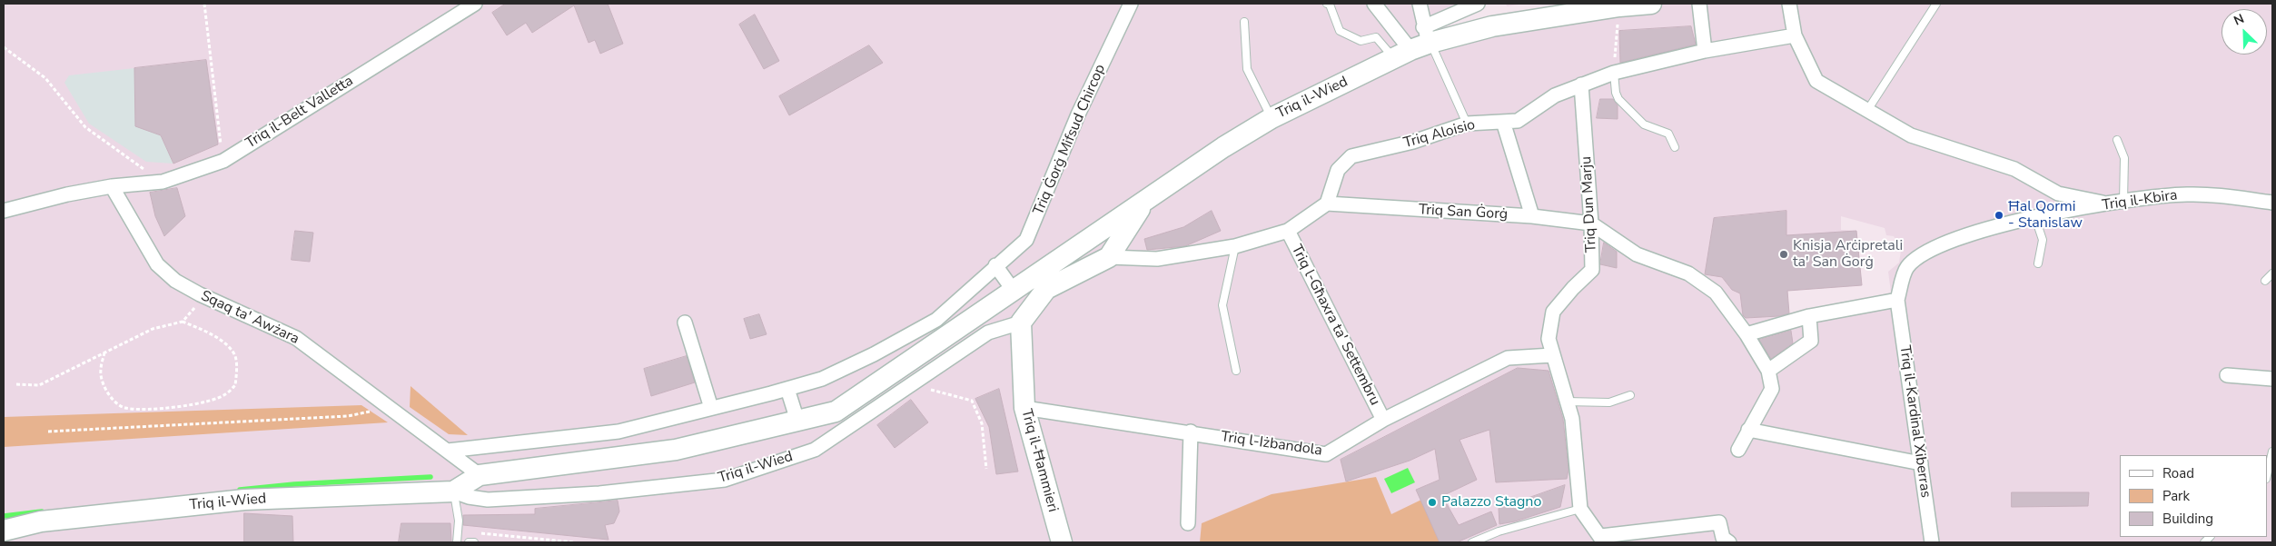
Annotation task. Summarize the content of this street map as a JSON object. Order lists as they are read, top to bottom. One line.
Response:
{"streets":{"street":["Triq il-Wied","Triq il-Belt Valletta","Triq Aloisio","Triq Ġorġ Mifsud Chircop","Triq il-Kbira","Triq Dun Marju","Triq San Ġorġ","Sqaq ta' Awżara","Triq l-Għaxra ta' Settembru","Triq il-Kardinal Xiberras","Triq l-Iżbandola","Triq il-Ħammieri"]},"crossings":[["Triq il-Wied","Sqaq ta' Awżara"],["Triq il-Wied","Triq il-Ħammieri"],["Triq il-Belt Valletta","Sqaq ta' Awżara"],["Triq Aloisio","Triq Dun Marju"],["Triq Aloisio","Triq San Ġorġ"],["Triq il-Kbira","Triq il-Kardinal Xiberras"],["Triq Dun Marju","Triq San Ġorġ"],["Triq Dun Marju","Triq l-Iżbandola"],["Triq l-Għaxra ta' Settembru","Triq l-Iżbandola"],["Triq l-Iżbandola","Triq il-Ħammieri"]],"places":["Ħal Qormi - Stanislaw","Knisja Arċipretali ta' San Ġorġ","Palazzo Stagno"],"legend":["Road","Park","Building"],"north":"top left"}
